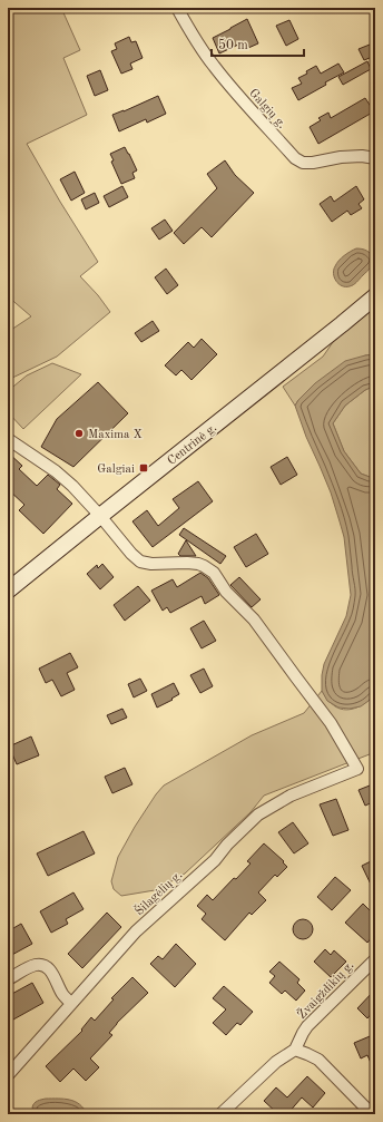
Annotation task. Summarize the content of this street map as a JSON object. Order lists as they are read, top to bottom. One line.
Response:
{"streets":{"main road":["Centrinė g."],"street":["Galgių g.","Šilagėlių g.","Žvaigždikių g."]},"crossings":[["Centrinė g.","Šilagėlių g."]],"places":{"other":["Maxima X"],"transit":["Galgiai"]},"scale_bar":"50 m"}
